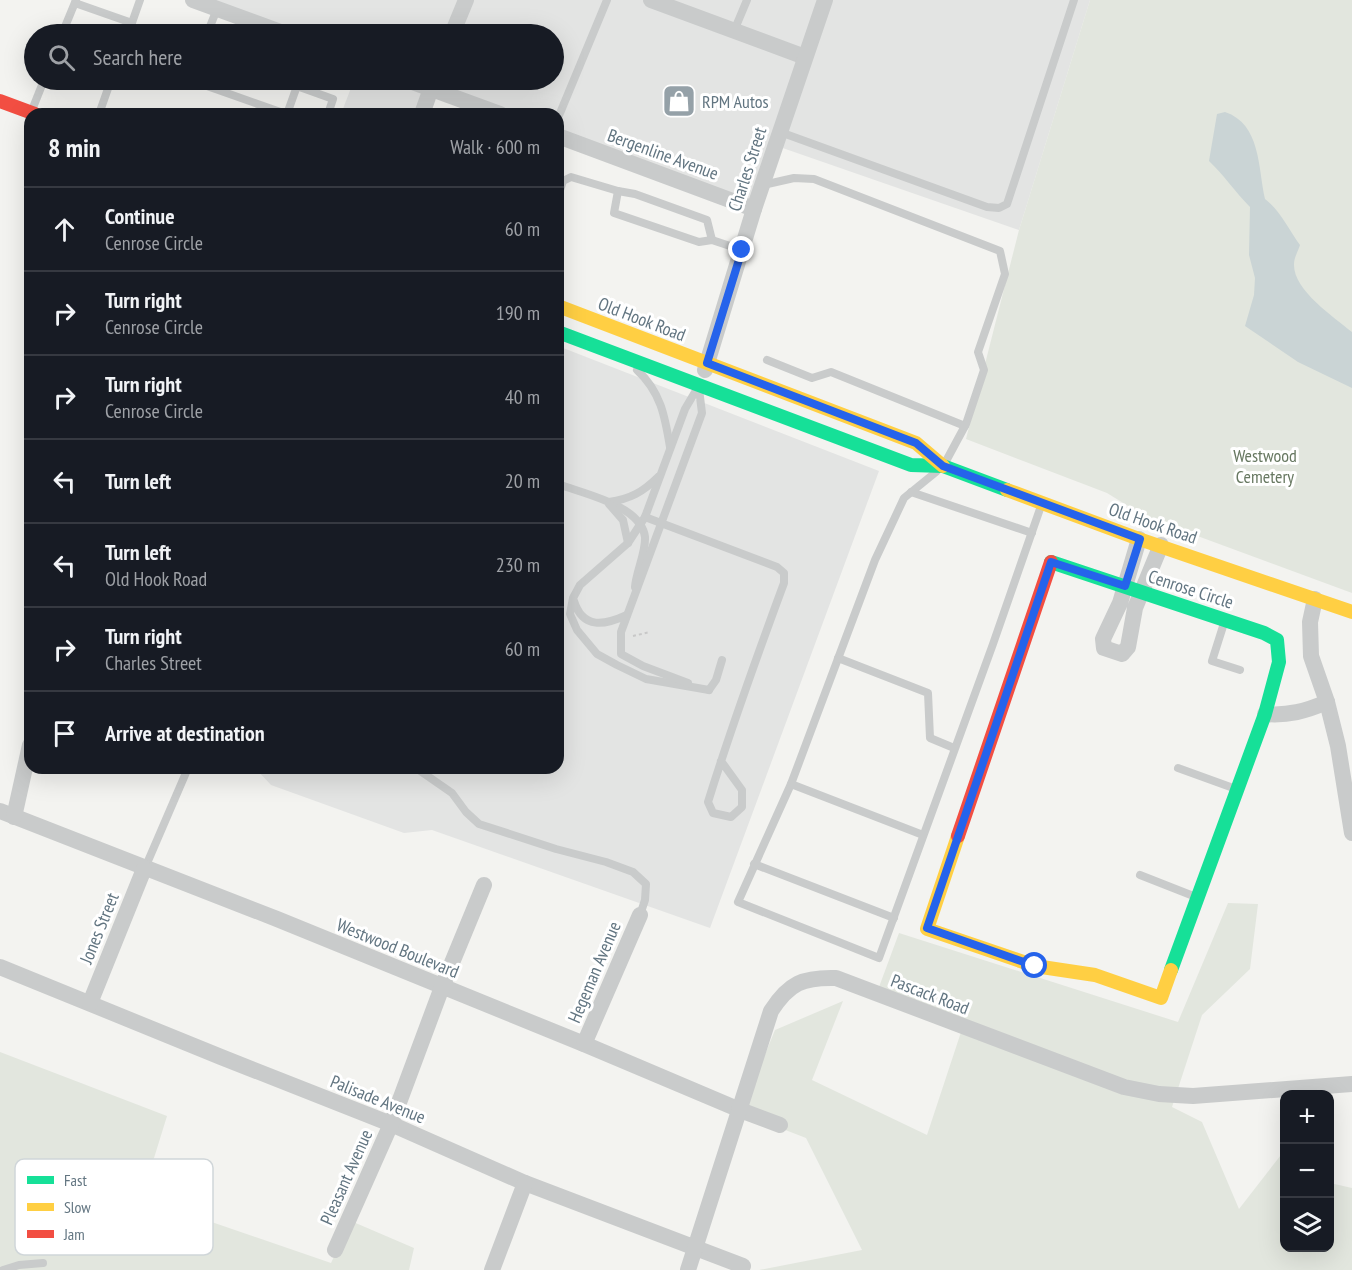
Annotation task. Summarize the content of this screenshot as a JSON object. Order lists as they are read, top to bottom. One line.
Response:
{"streets":{"main road":["Old Hook Road","Cenrose Circle"],"street":["Bergenline Avenue","Charles Street","Jones Street","Westwood Boulevard","Hegeman Avenue","Pascack Road","Palisade Avenue","Pleasant Avenue"]},"crossings":[["Bergenline Avenue","Charles Street"],["Charles Street","Old Hook Road"],["Jones Street","Westwood Boulevard"],["Jones Street","Palisade Avenue"],["Westwood Boulevard","Hegeman Avenue"],["Westwood Boulevard","Pascack Road"],["Westwood Boulevard","Pleasant Avenue"],["Pascack Road","Palisade Avenue"],["Palisade Avenue","Pleasant Avenue"]],"parks":["Westwood Cemetery"],"places":{"shop":["RPM Autos"]},"legend":["Fast","Slow","Jam"],"page":{"search":"Search here","heading":["8 min","Walk · 600 m"],"list":[["Continue","Cenrose Circle","60 m"],["Turn right","Cenrose Circle","190 m"],["Turn right","Cenrose Circle","40 m"],["Turn left","20 m"],["Turn left","Old Hook Road","230 m"],["Turn right","Charles Street","60 m"],"Arrive at destination"],"map_buttons":["+","−"]}}
